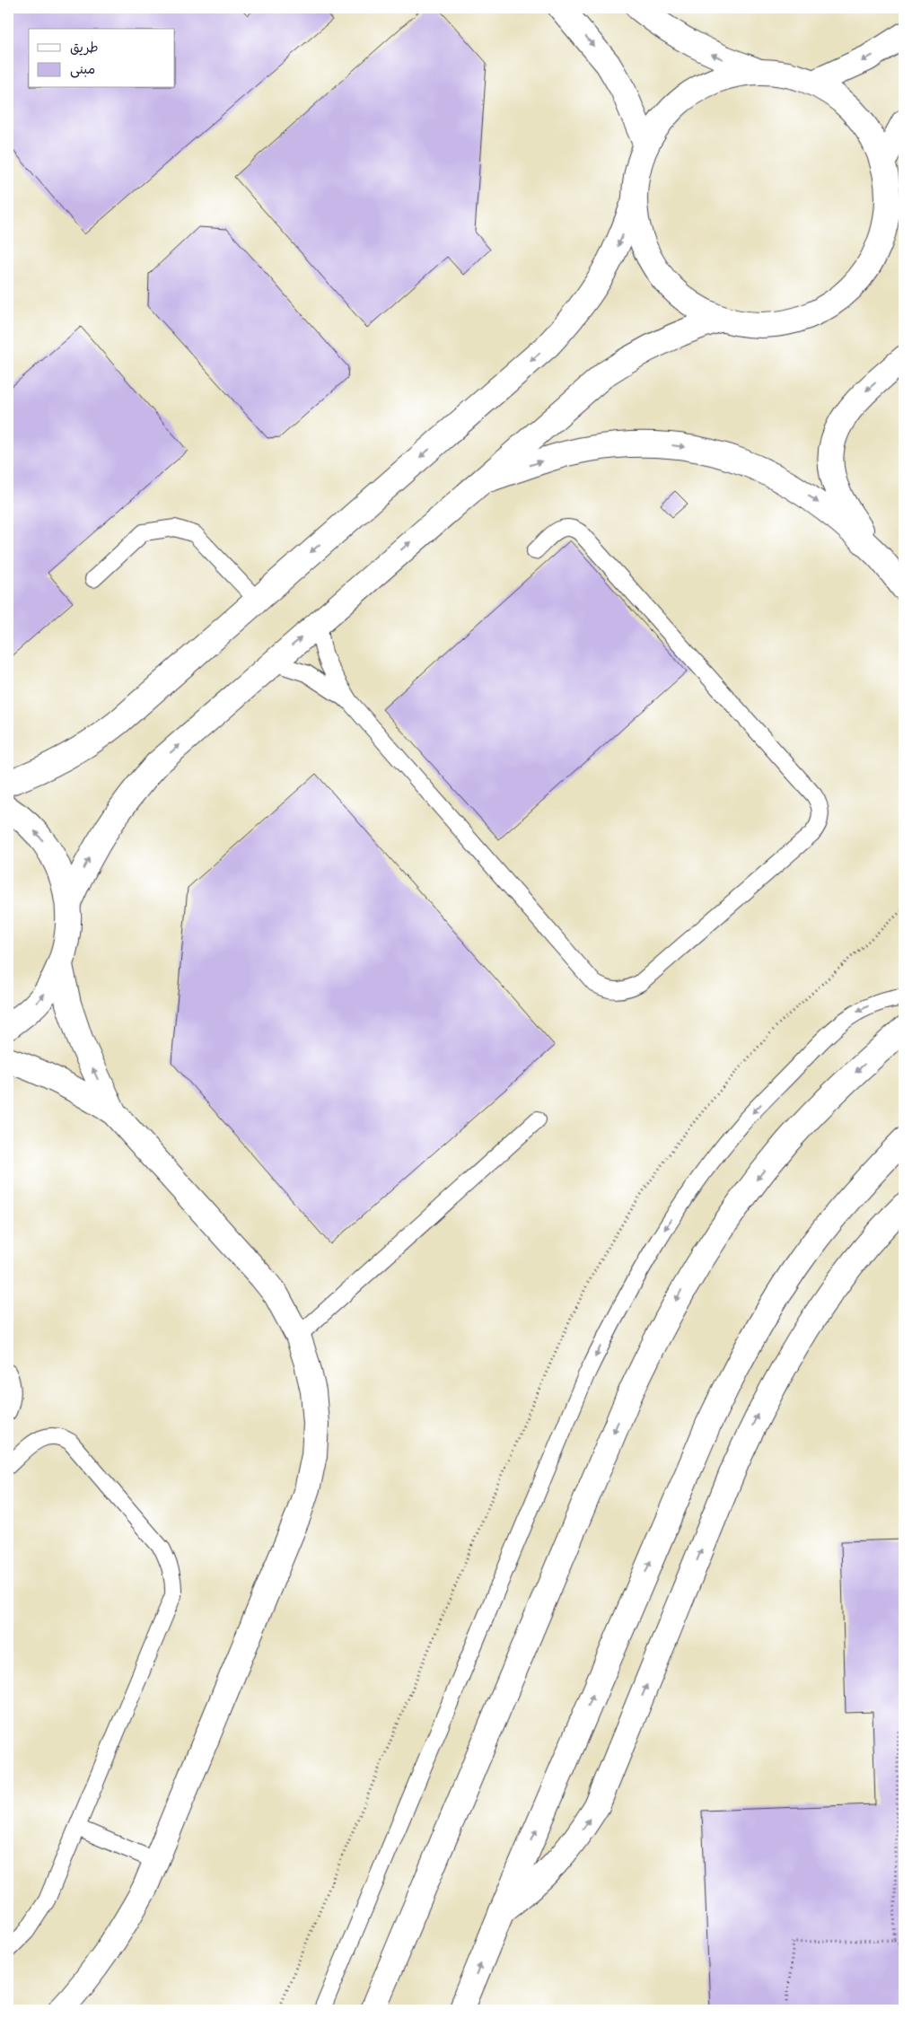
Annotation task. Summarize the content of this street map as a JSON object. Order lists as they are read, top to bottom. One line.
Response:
{"legend":["طريق","مبنى"]}
